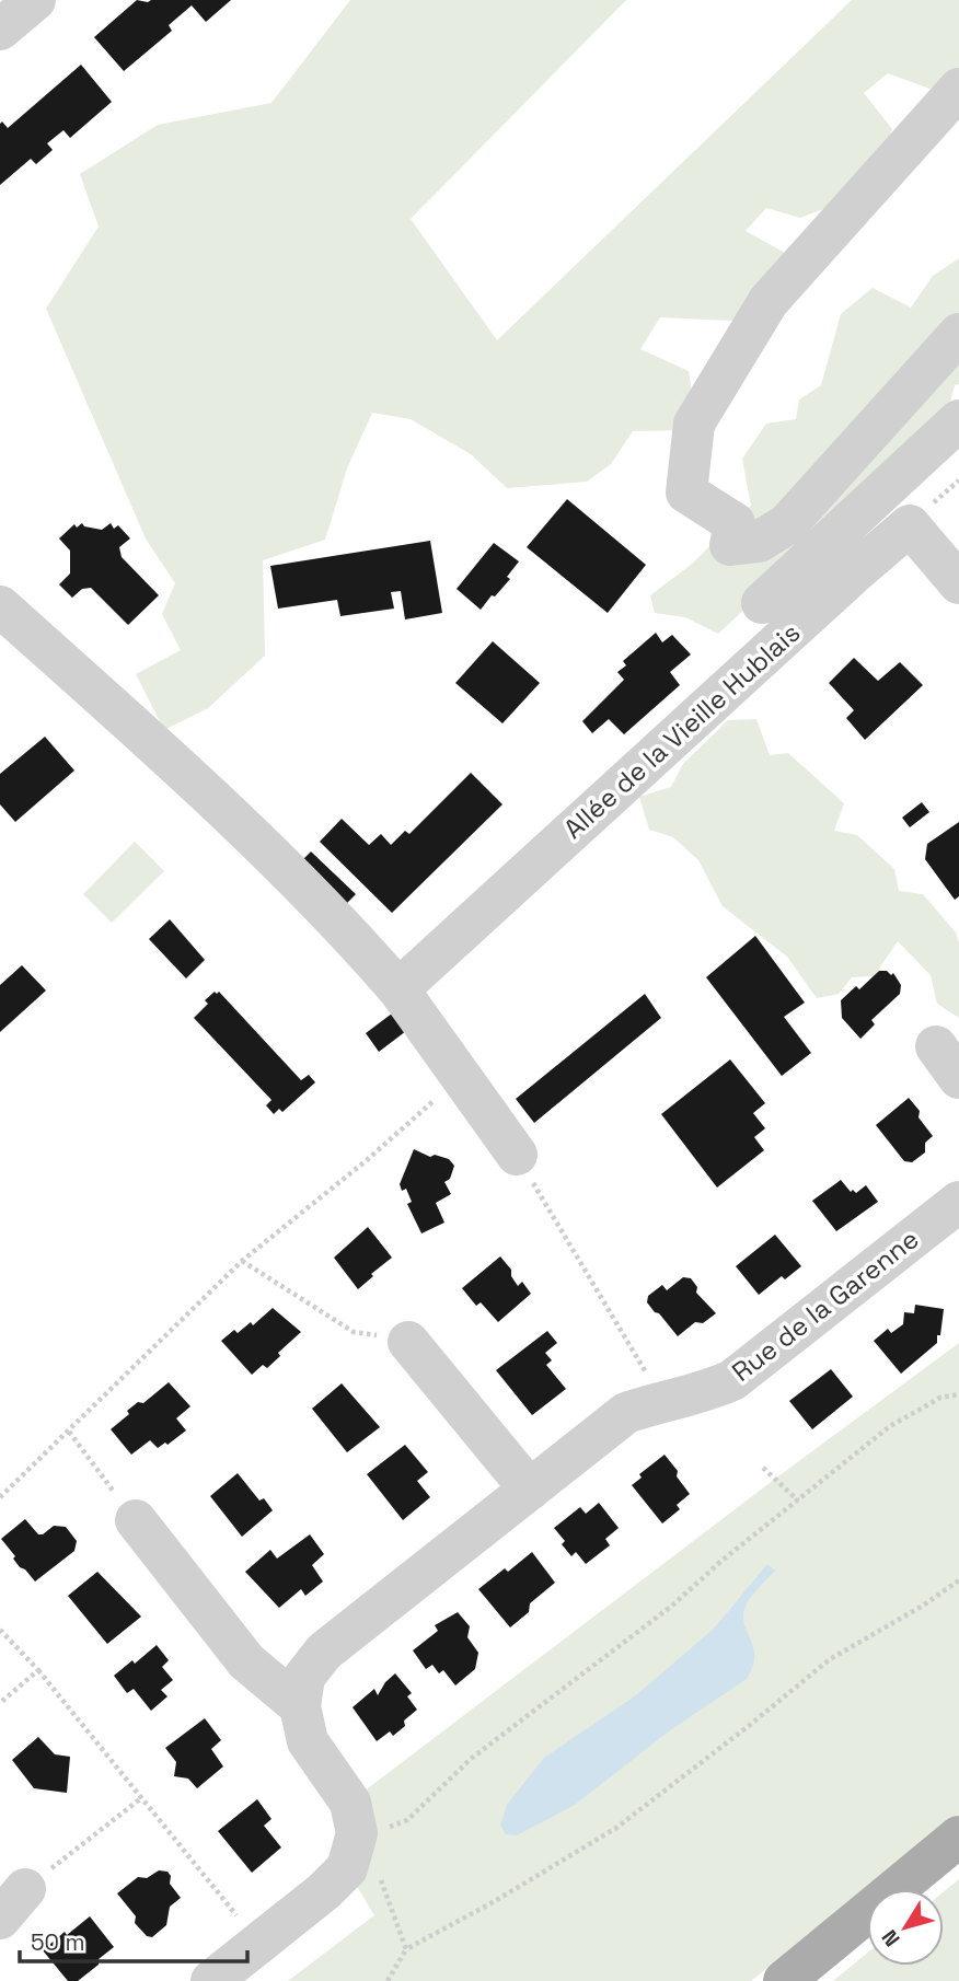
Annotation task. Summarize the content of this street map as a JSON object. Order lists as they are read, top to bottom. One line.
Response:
{"streets":{"street":["Allée de la Vieille Hublais","Rue de la Garenne"]},"scale_bar":"50 m","north":"bottom left"}
